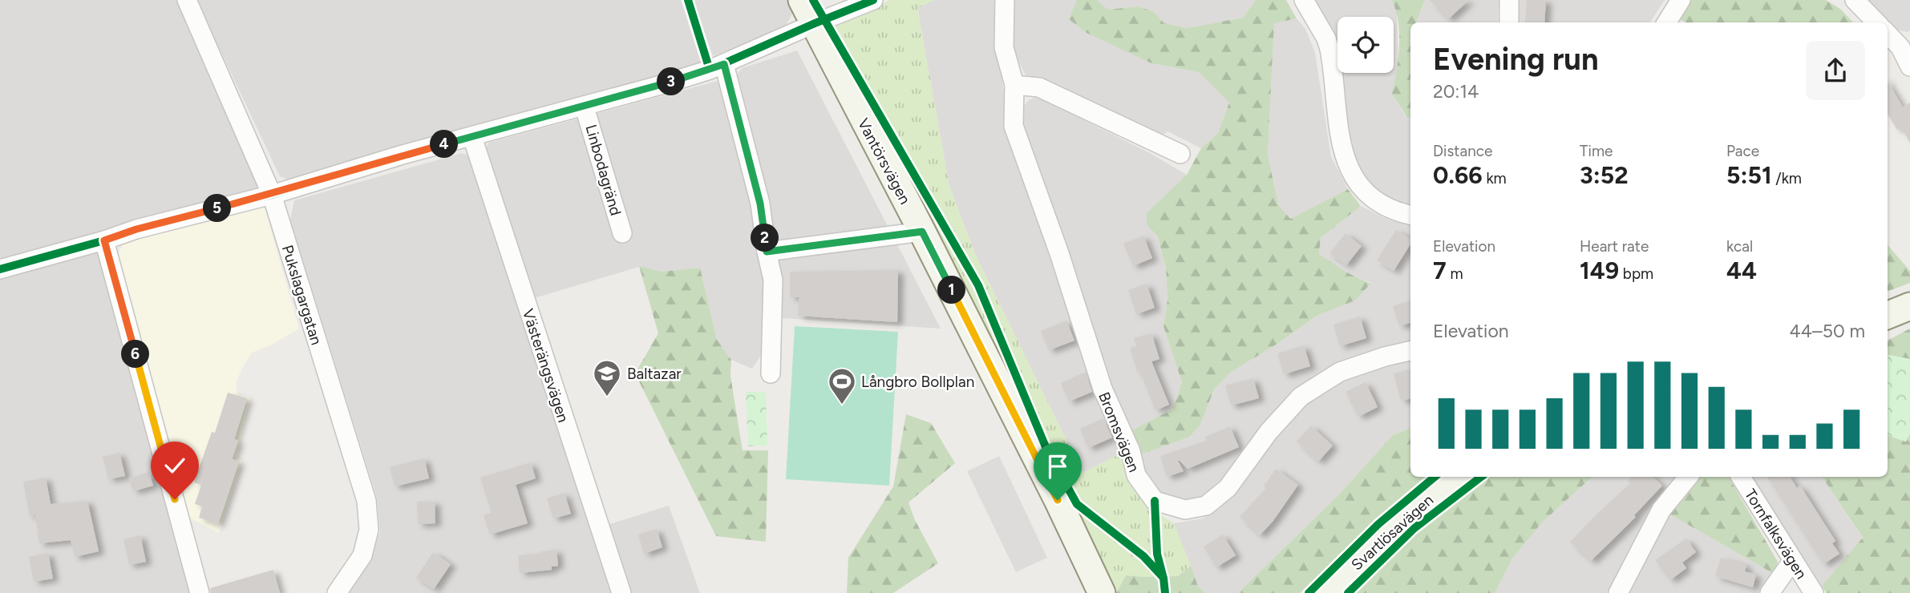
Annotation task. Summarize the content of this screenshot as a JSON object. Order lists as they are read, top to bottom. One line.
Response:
{"streets":{"street":["Vantörsvägen","Linbodagränd","Pukslagargatan","Västerängsvägen","Bromsvägen","Svartlösavägen","Tornfalksvägen"]},"places":{"school or university":["Baltazar"],"sports":["Långbro Bollplan"]},"page":{"heading":["Evening run","20:14"],"pins":["3","4","5","2","1","6"],"stats":[["Distance","0.66 km"],["Time","3:52"],["Pace","5:51 /km"],["Elevation","7 m"],["Heart rate","149 bpm"],["kcal","44"]],"chart":["Elevation","44–50 m"]}}
